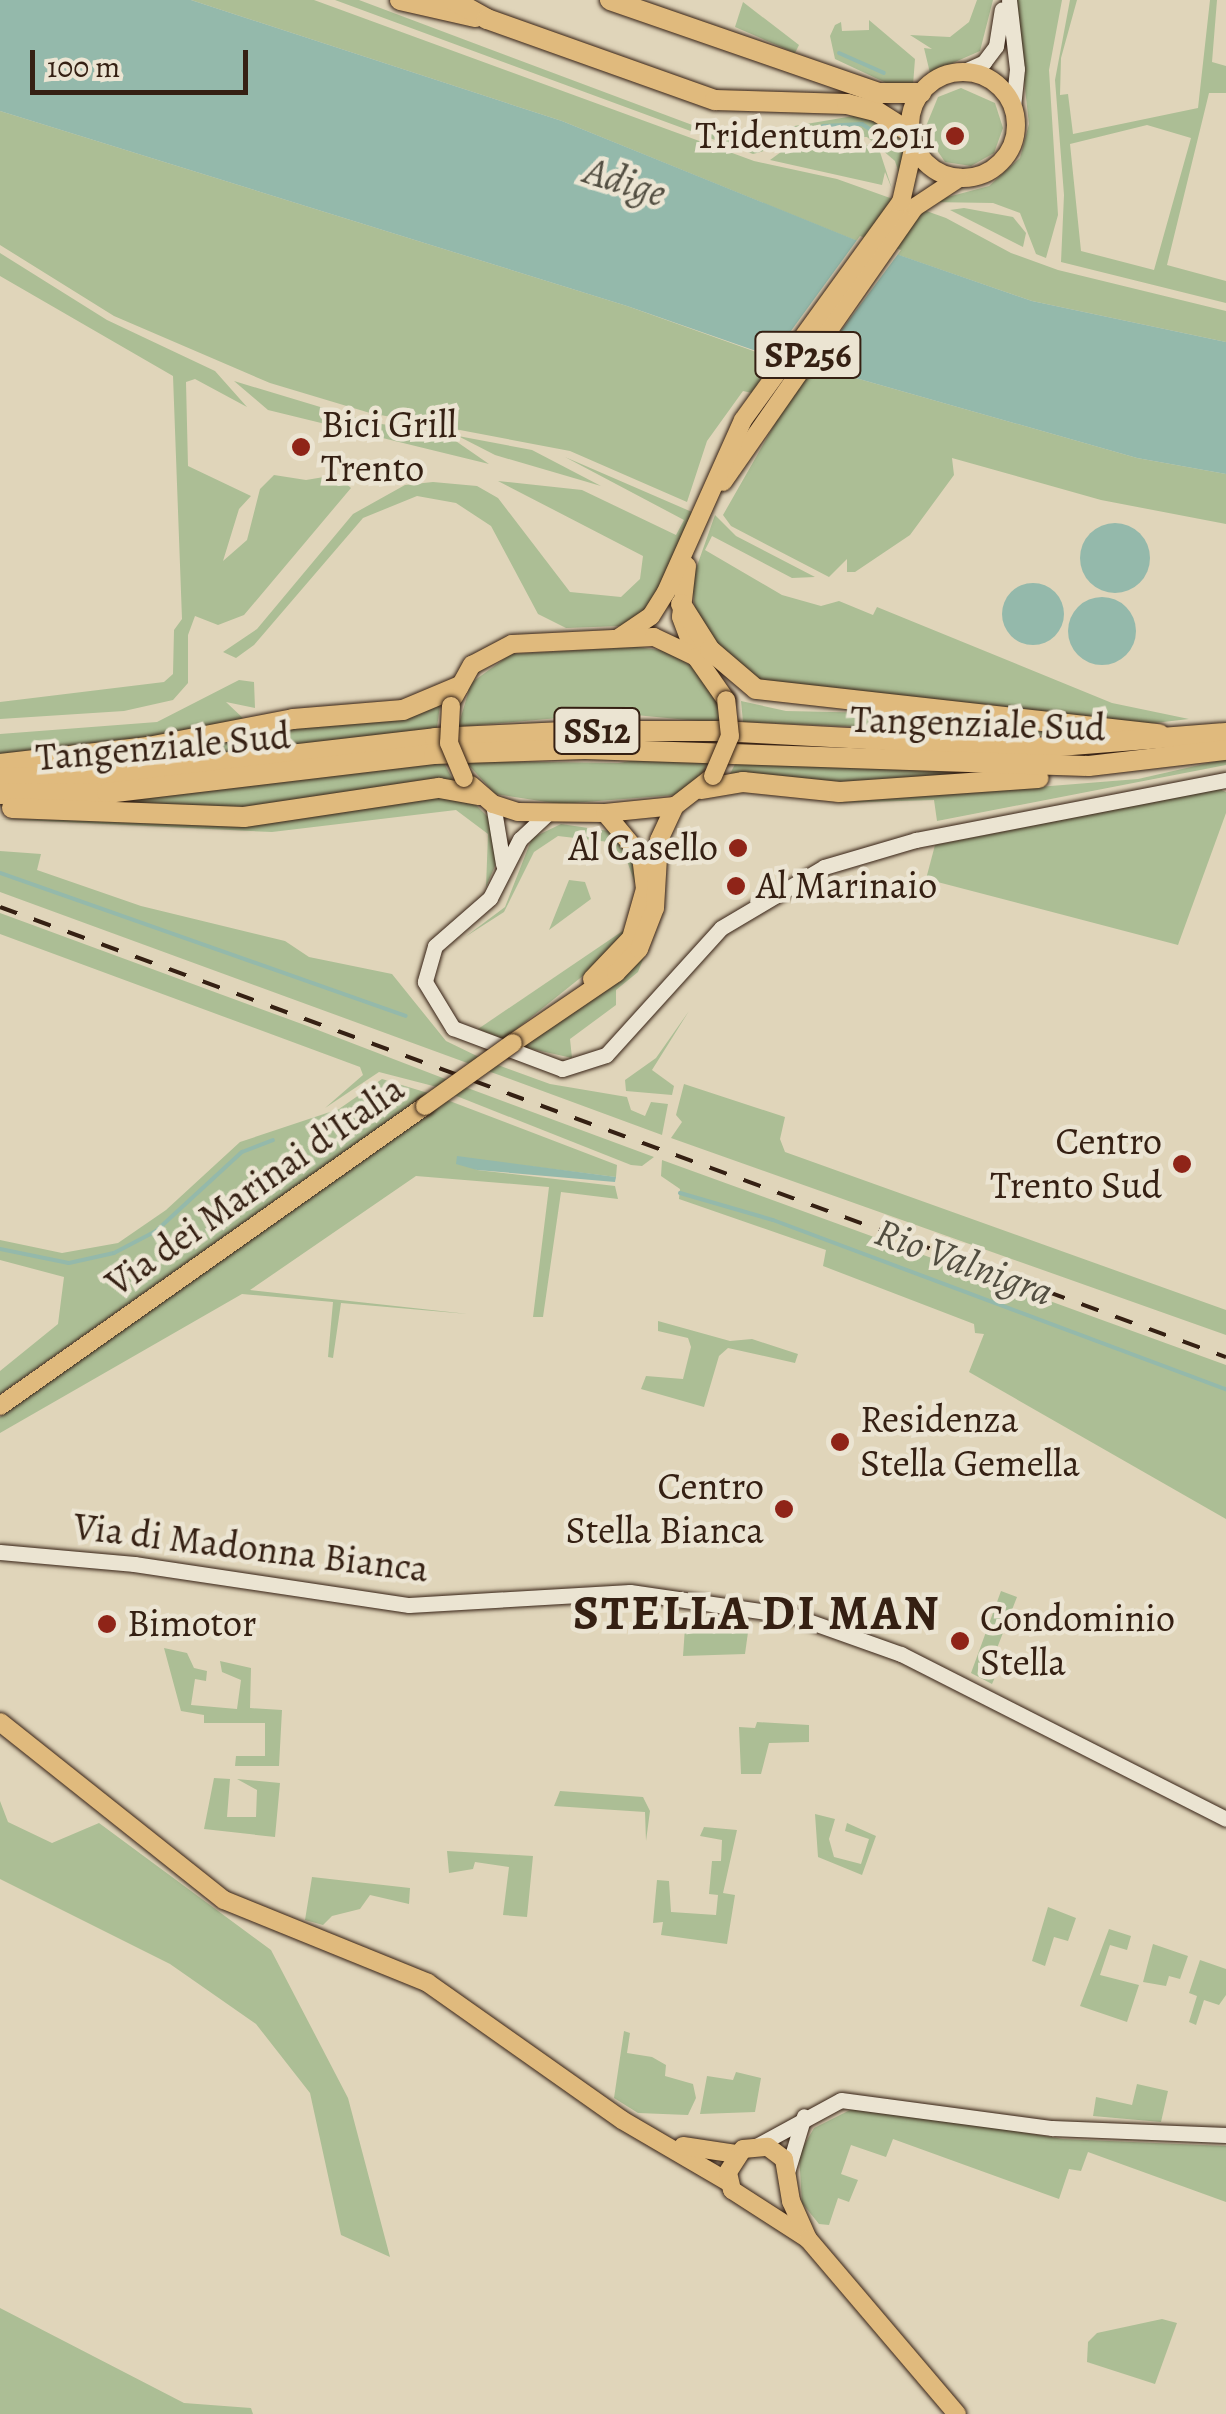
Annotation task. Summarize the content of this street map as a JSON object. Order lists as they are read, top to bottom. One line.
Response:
{"streets":{"highway":["Tangenziale Sud","SS12"],"main road":["SP256","Via dei Marinai d'Italia","Via di Madonna Bianca"]},"crossings":[["SP256","Via dei Marinai d'Italia"]],"districts":["STELLA DI MAN"],"water":["Adige","Rio Valnigra"],"places":["Tridentum 2011","Bici Grill Trento","Al Casello","Al Marinaio","Centro Trento Sud","Residenza Stella Gemella","Centro Stella Bianca","Bimotor","Condominio Stella"],"scale_bar":"100 m"}
